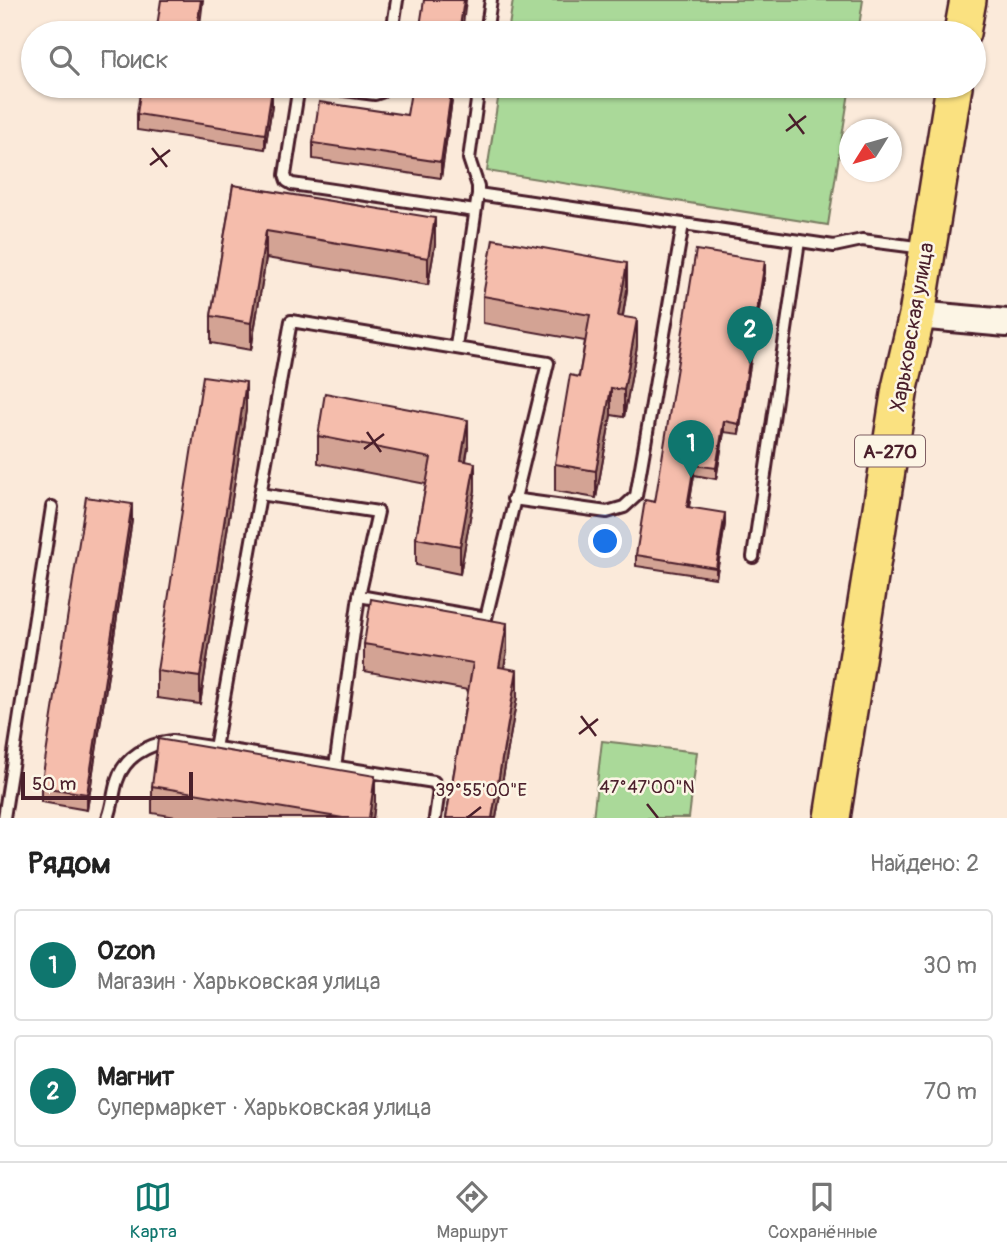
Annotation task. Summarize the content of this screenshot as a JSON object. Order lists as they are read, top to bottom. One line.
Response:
{"streets":{"highway":["Харьковская улица","А-270"]},"scale_bar":"50 m","north":"bottom left","page":{"search":"Поиск","pins":["2","1"],"scale":"50 m","heading":["Рядом","Найдено: 2"],"list":[{"mark":"1","name":"Ozon","note":"Магазин · Харьковская улица","value":"30 m"},{"mark":"2","name":"Магнит","note":"Супермаркет · Харьковская улица","value":"70 m"}],"nav":["Карта","Маршрут","Сохранённые"]},"coordinates":["47°47'00\"N","39°55'00\"E"]}
